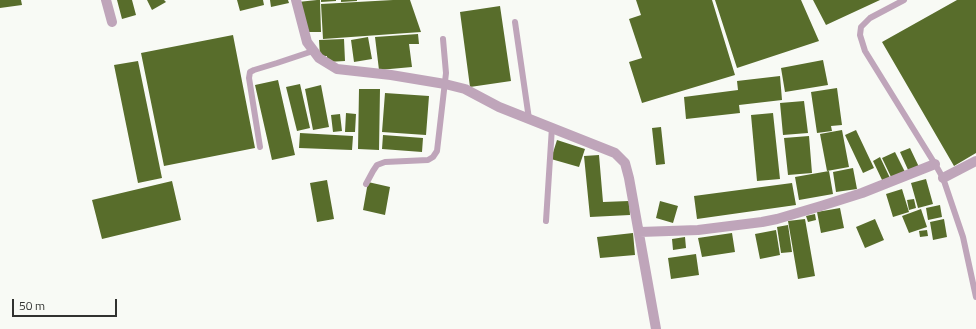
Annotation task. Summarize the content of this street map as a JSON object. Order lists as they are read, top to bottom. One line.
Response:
{"scale_bar":"50 m"}
